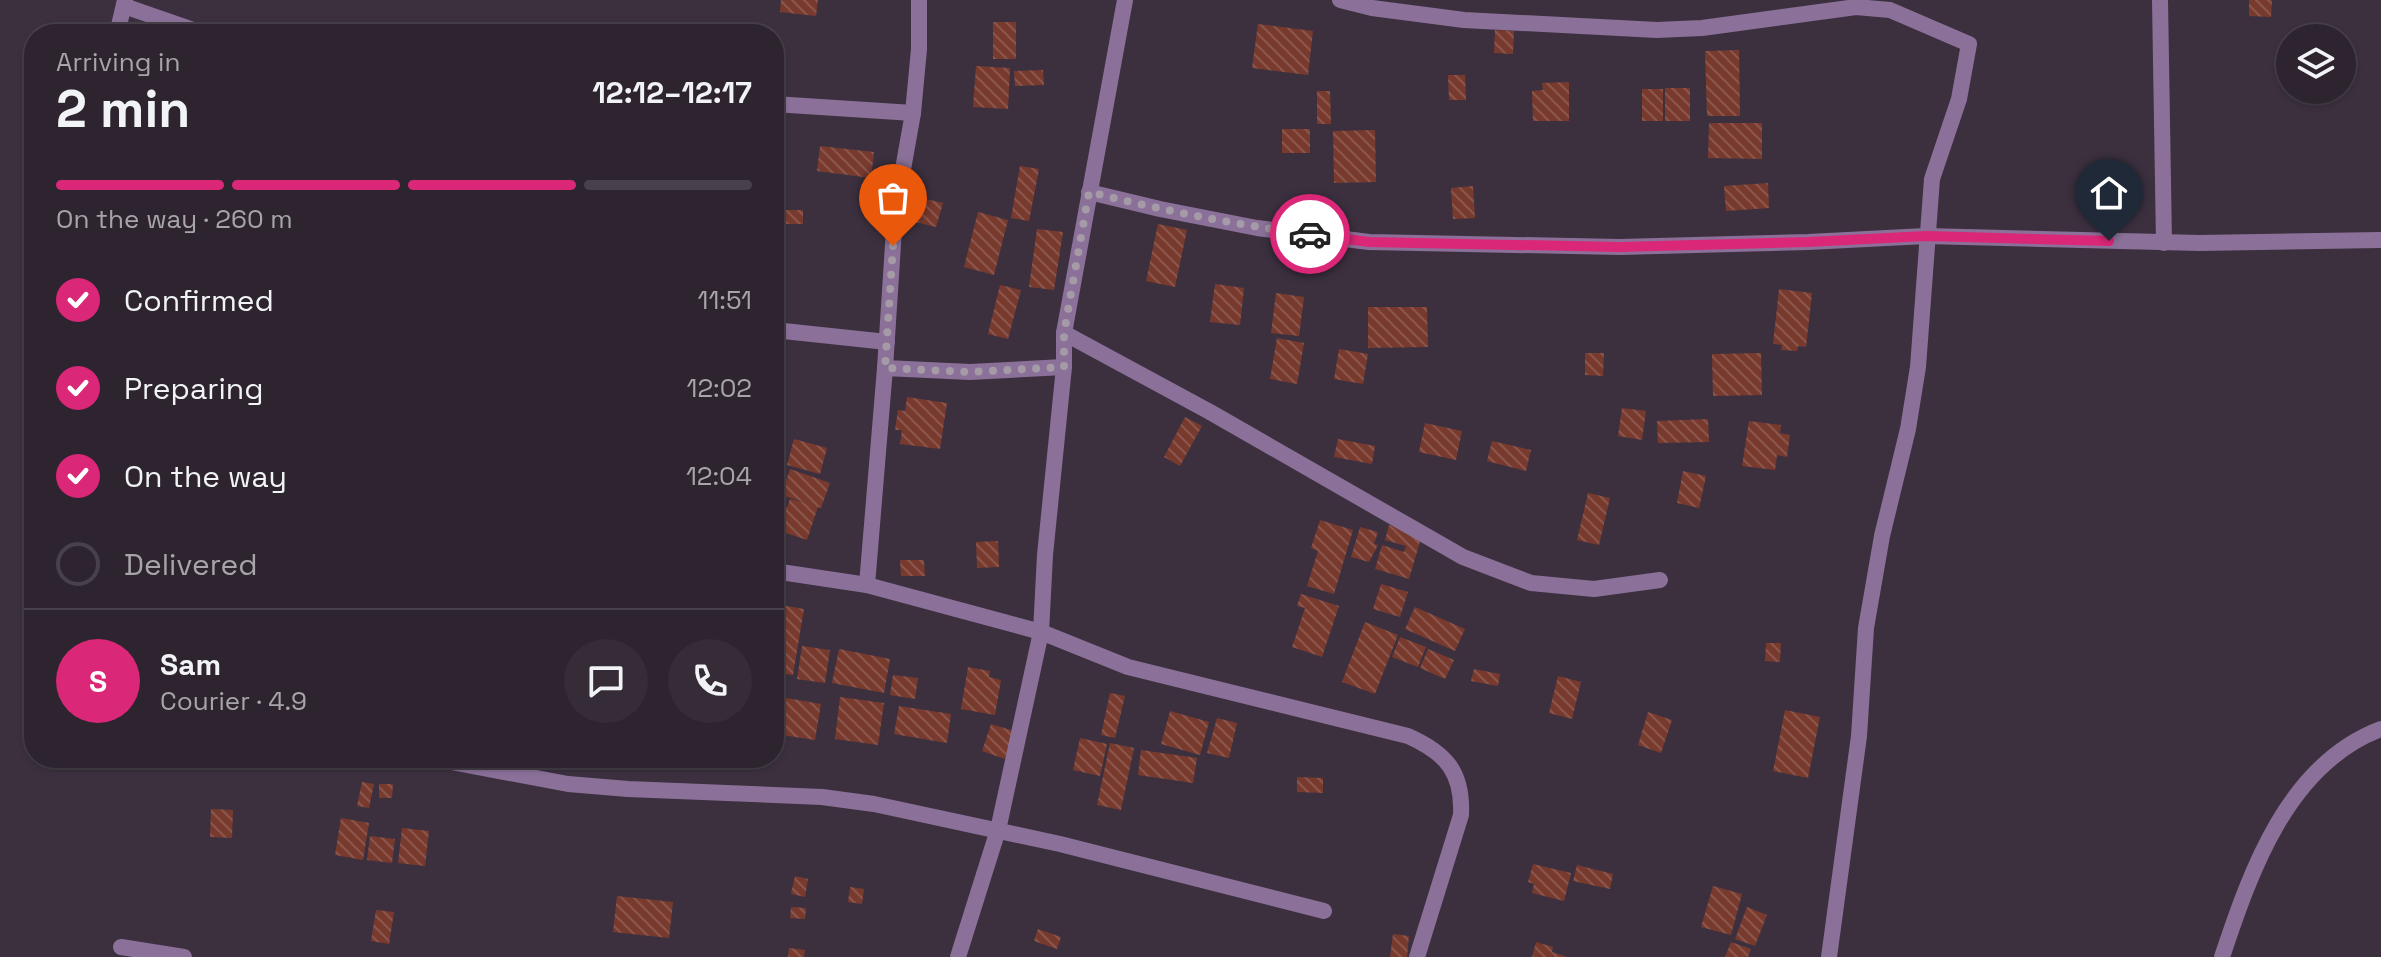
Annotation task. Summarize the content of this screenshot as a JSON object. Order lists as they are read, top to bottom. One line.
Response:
{"page":{"heading":["2 min","Arriving in","12:12–12:17"],"panel":["Sam","Courier · 4.9"],"bar":"On the way · 260 m","list":[["Confirmed","11:51"],["Preparing","12:02"],["On the way","12:04"],"Delivered"],"round":"S"}}
